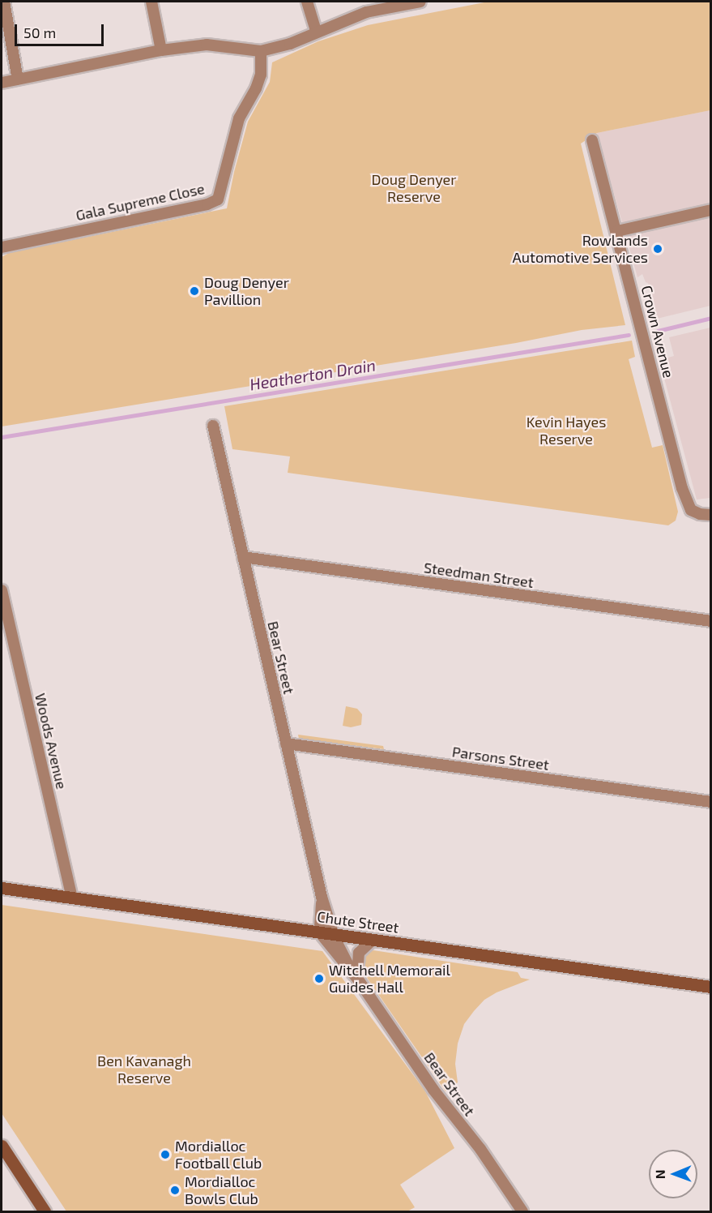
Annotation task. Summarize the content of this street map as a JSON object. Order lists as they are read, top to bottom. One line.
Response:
{"streets":{"street":["Gala Supreme Close","Crown Avenue","Steedman Street","Bear Street","Woods Avenue","Parsons Street","Chute Street"]},"crossings":[["Steedman Street","Bear Street"],["Bear Street","Parsons Street"],["Bear Street","Chute Street"],["Woods Avenue","Chute Street"]],"water":["Heatherton Drain"],"parks":["Doug Denyer Reserve","Kevin Hayes Reserve","Ben Kavanagh Reserve"],"places":["Rowlands Automotive Services","Doug Denyer Pavillion","Witchell Memorail Guides Hall","Mordialloc Football Club","Mordialloc Bowls Club"],"scale_bar":"50 m","north":"left"}
